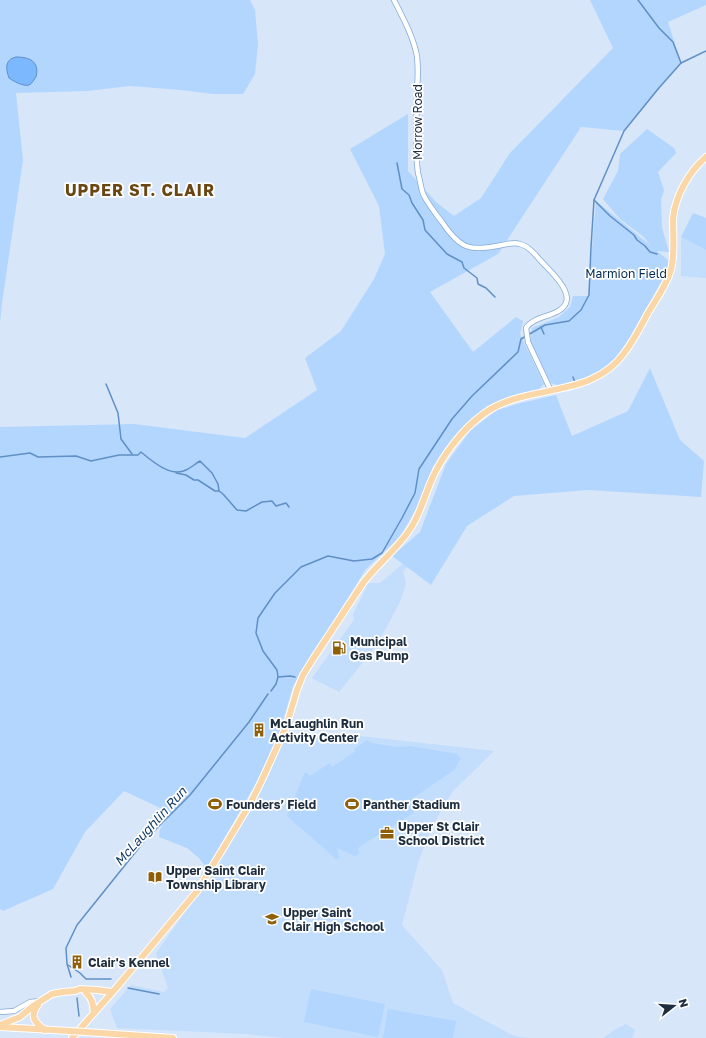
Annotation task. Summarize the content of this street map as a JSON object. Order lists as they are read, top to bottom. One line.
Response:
{"streets":{"street":["Morrow Road"]},"districts":["UPPER ST. CLAIR"],"water":["McLaughlin Run"],"parks":["Marmion Field"],"places":{"fuel station":["Municipal Gas Pump"],"building":["McLaughlin Run Activity Center","Clair's Kennel"],"sports":["Founders’ Field","Panther Stadium"],"office":["Upper St Clair School District"],"library":["Upper Saint Clair Township Library"],"school or university":["Upper Saint Clair High School"]},"north":"right"}
